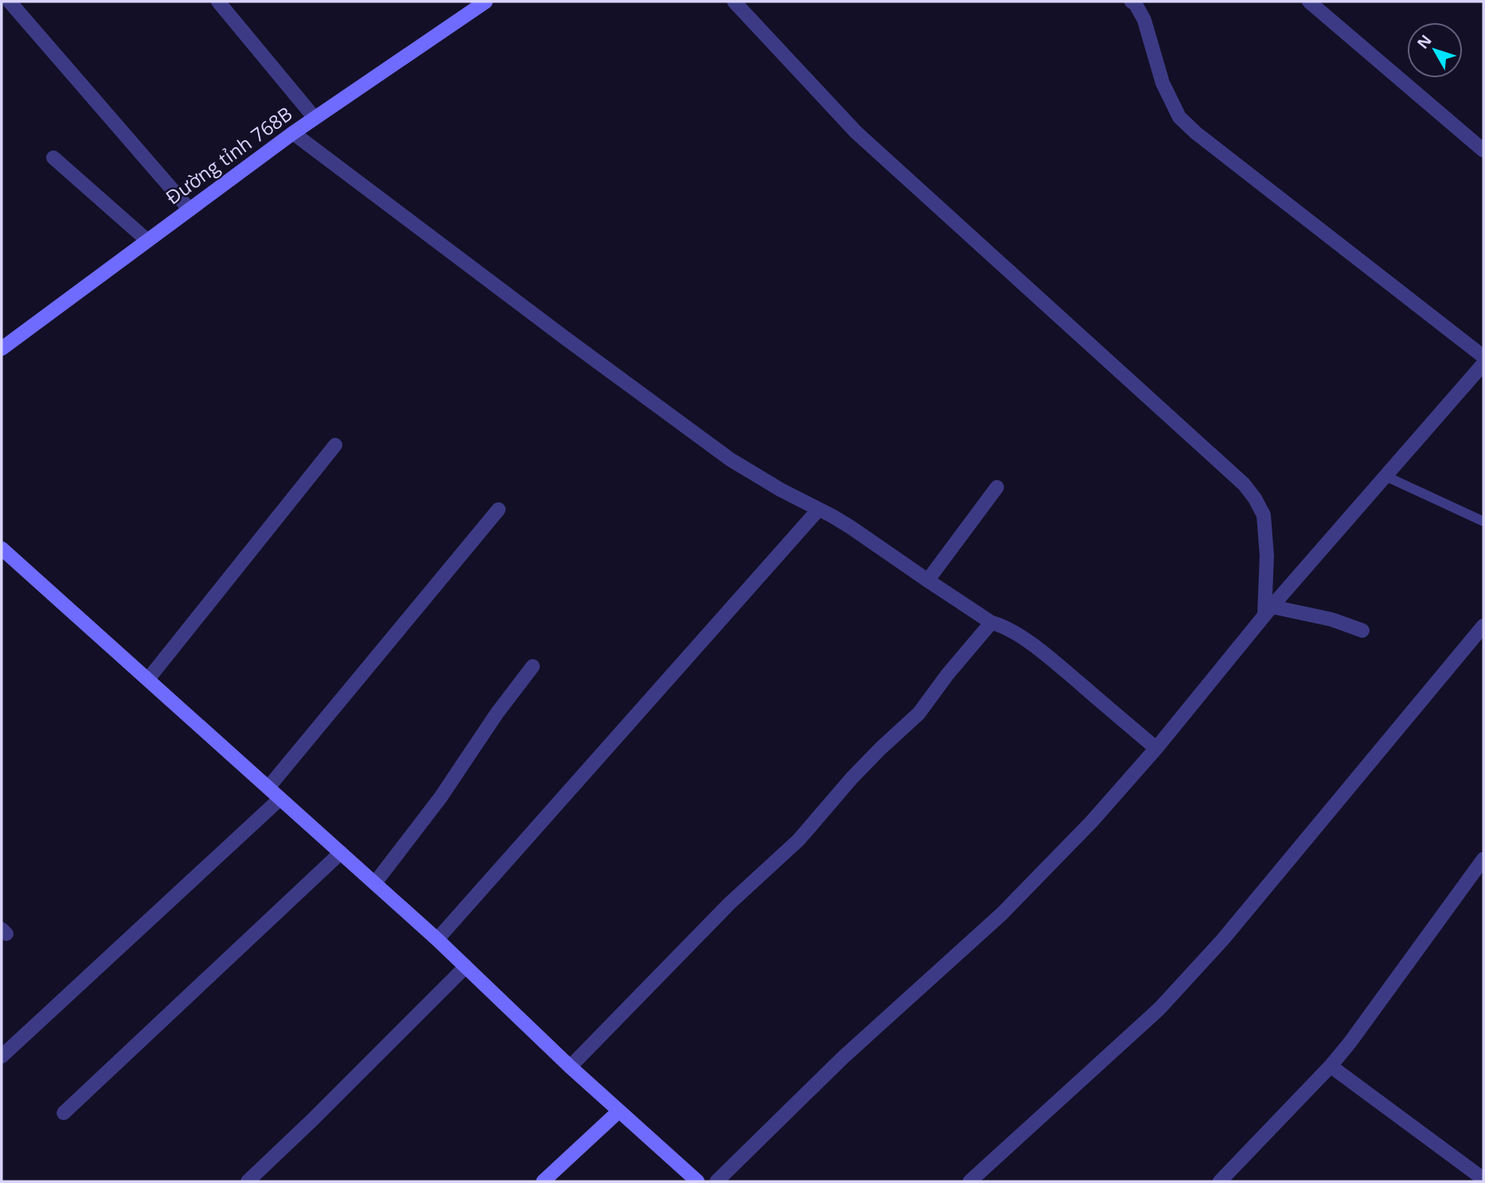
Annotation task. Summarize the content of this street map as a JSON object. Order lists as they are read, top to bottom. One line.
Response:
{"streets":{"street":["Đường tỉnh 768B"]},"north":"top left"}
